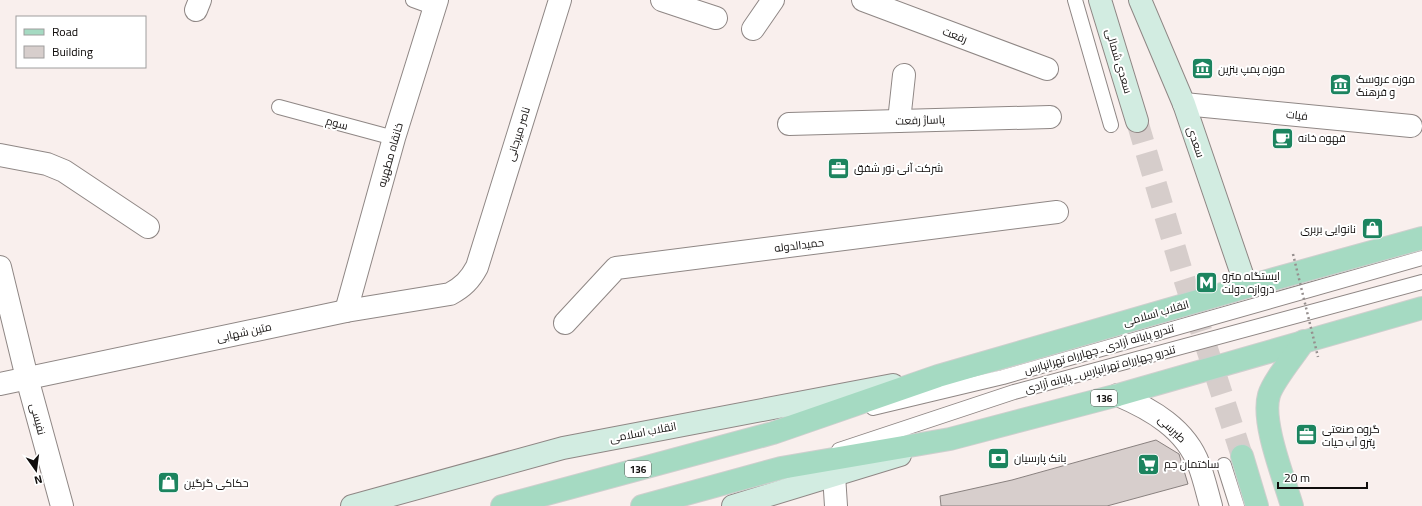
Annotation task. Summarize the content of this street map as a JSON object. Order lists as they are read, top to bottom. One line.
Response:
{"streets":{"main road":["سعدی شمالی","سعدی","انقلاب اسلامی","136"],"street":["رفعت","فیات","پاساژ رفعت","ناصر میرجانی","خانقاه مطهریه","حمیدالدوله","متین شهابی","نفیسی","طبرسی"],"lane":["سوم","تندرو پایانه آزادی ـ چهارراه تهرانپارس","تندرو چهارراه تهرانپارس ـ پایانه آزادی"]},"crossings":[["فیات","سعدی"],["سوم","خانقاه مطهریه"],["ناصر میرجانی","متین شهابی"],["سعدی","انقلاب اسلامی"],["خانقاه مطهریه","متین شهابی"],["انقلاب اسلامی","تندرو پایانه آزادی ـ چهارراه تهرانپارس"],["متین شهابی","نفیسی"],["تندرو چهارراه تهرانپارس ـ پایانه آزادی","136"],["136","طبرسی"]],"places":{"museum":["موزه پمپ بنزین","موزه عروسک و فرهنگ"],"cafe":["قهوه خانه"],"office":["شرکت آنی نور شفق","گروه صنعتی پترو آب حیات"],"shop":["نانوایی بربری","حکاکی گرگین"],"metro station":["ایستگاه مترو دروازه دولت"],"bank":["بانک پارسیان"],"supermarket":["ساختمان جم"]},"legend":["Road","Building"],"scale_bar":"20 m","north":"bottom"}
